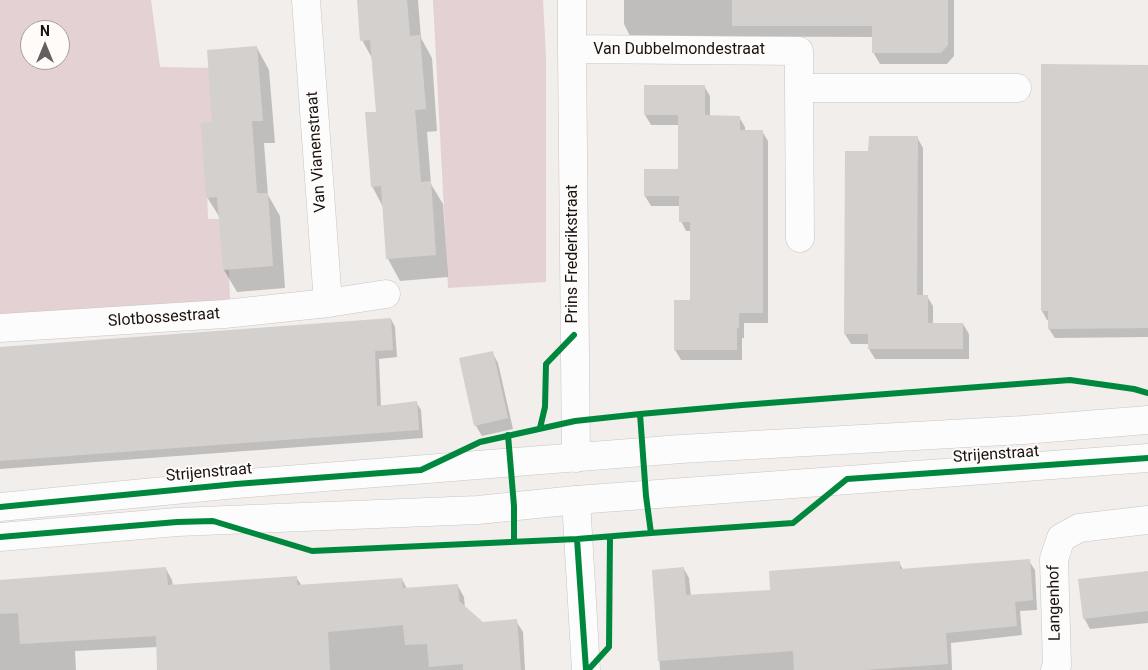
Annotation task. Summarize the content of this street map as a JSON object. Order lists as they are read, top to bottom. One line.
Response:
{"streets":{"street":["Van Dubbelmondestraat","Van Vianenstraat","Prins Frederikstraat","Slotbossestraat","Strijenstraat","Langenhof"]},"crossings":[["Van Dubbelmondestraat","Prins Frederikstraat"],["Van Vianenstraat","Slotbossestraat"],["Prins Frederikstraat","Strijenstraat"]],"north":"top"}
